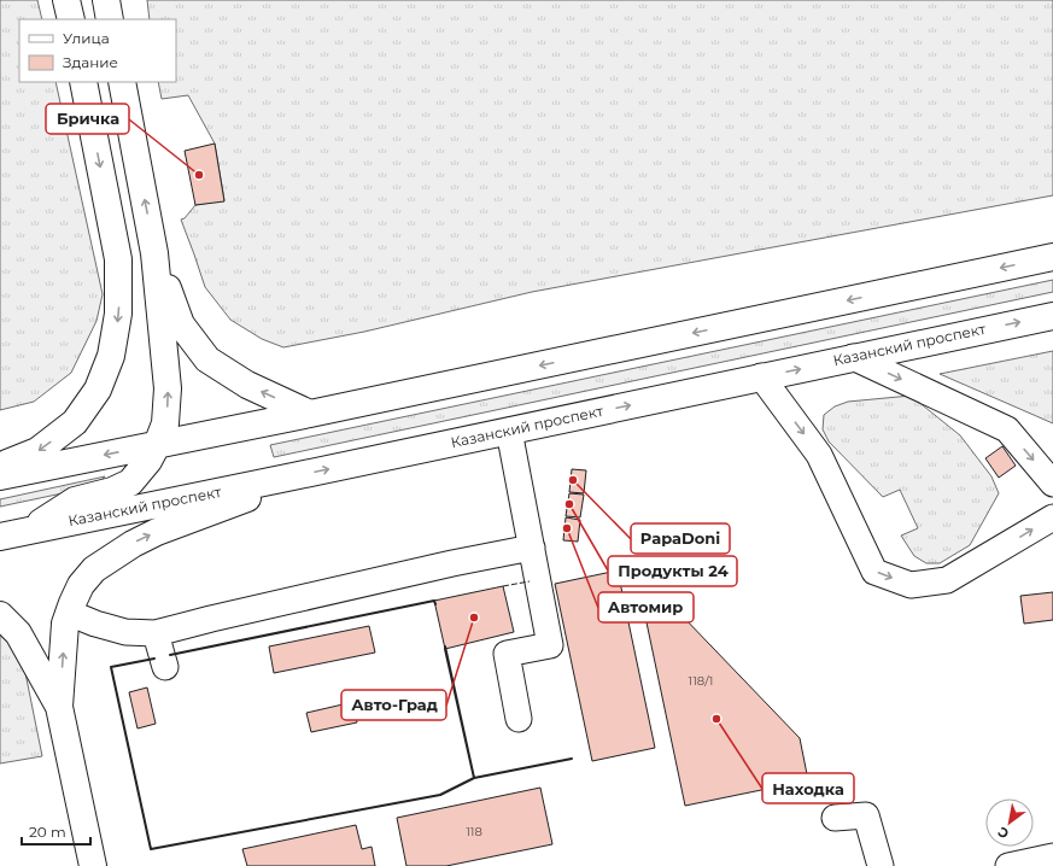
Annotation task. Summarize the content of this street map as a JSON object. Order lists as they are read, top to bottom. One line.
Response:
{"streets":{"main road":["Казанский проспект"]},"places":["Бричка","PapaDoni","Продукты 24","Автомир","Авто-Град","Находка"],"house_numbers":["118/1","118"],"legend":["Улица","Здание"],"scale_bar":"20 m","north":"bottom left"}
